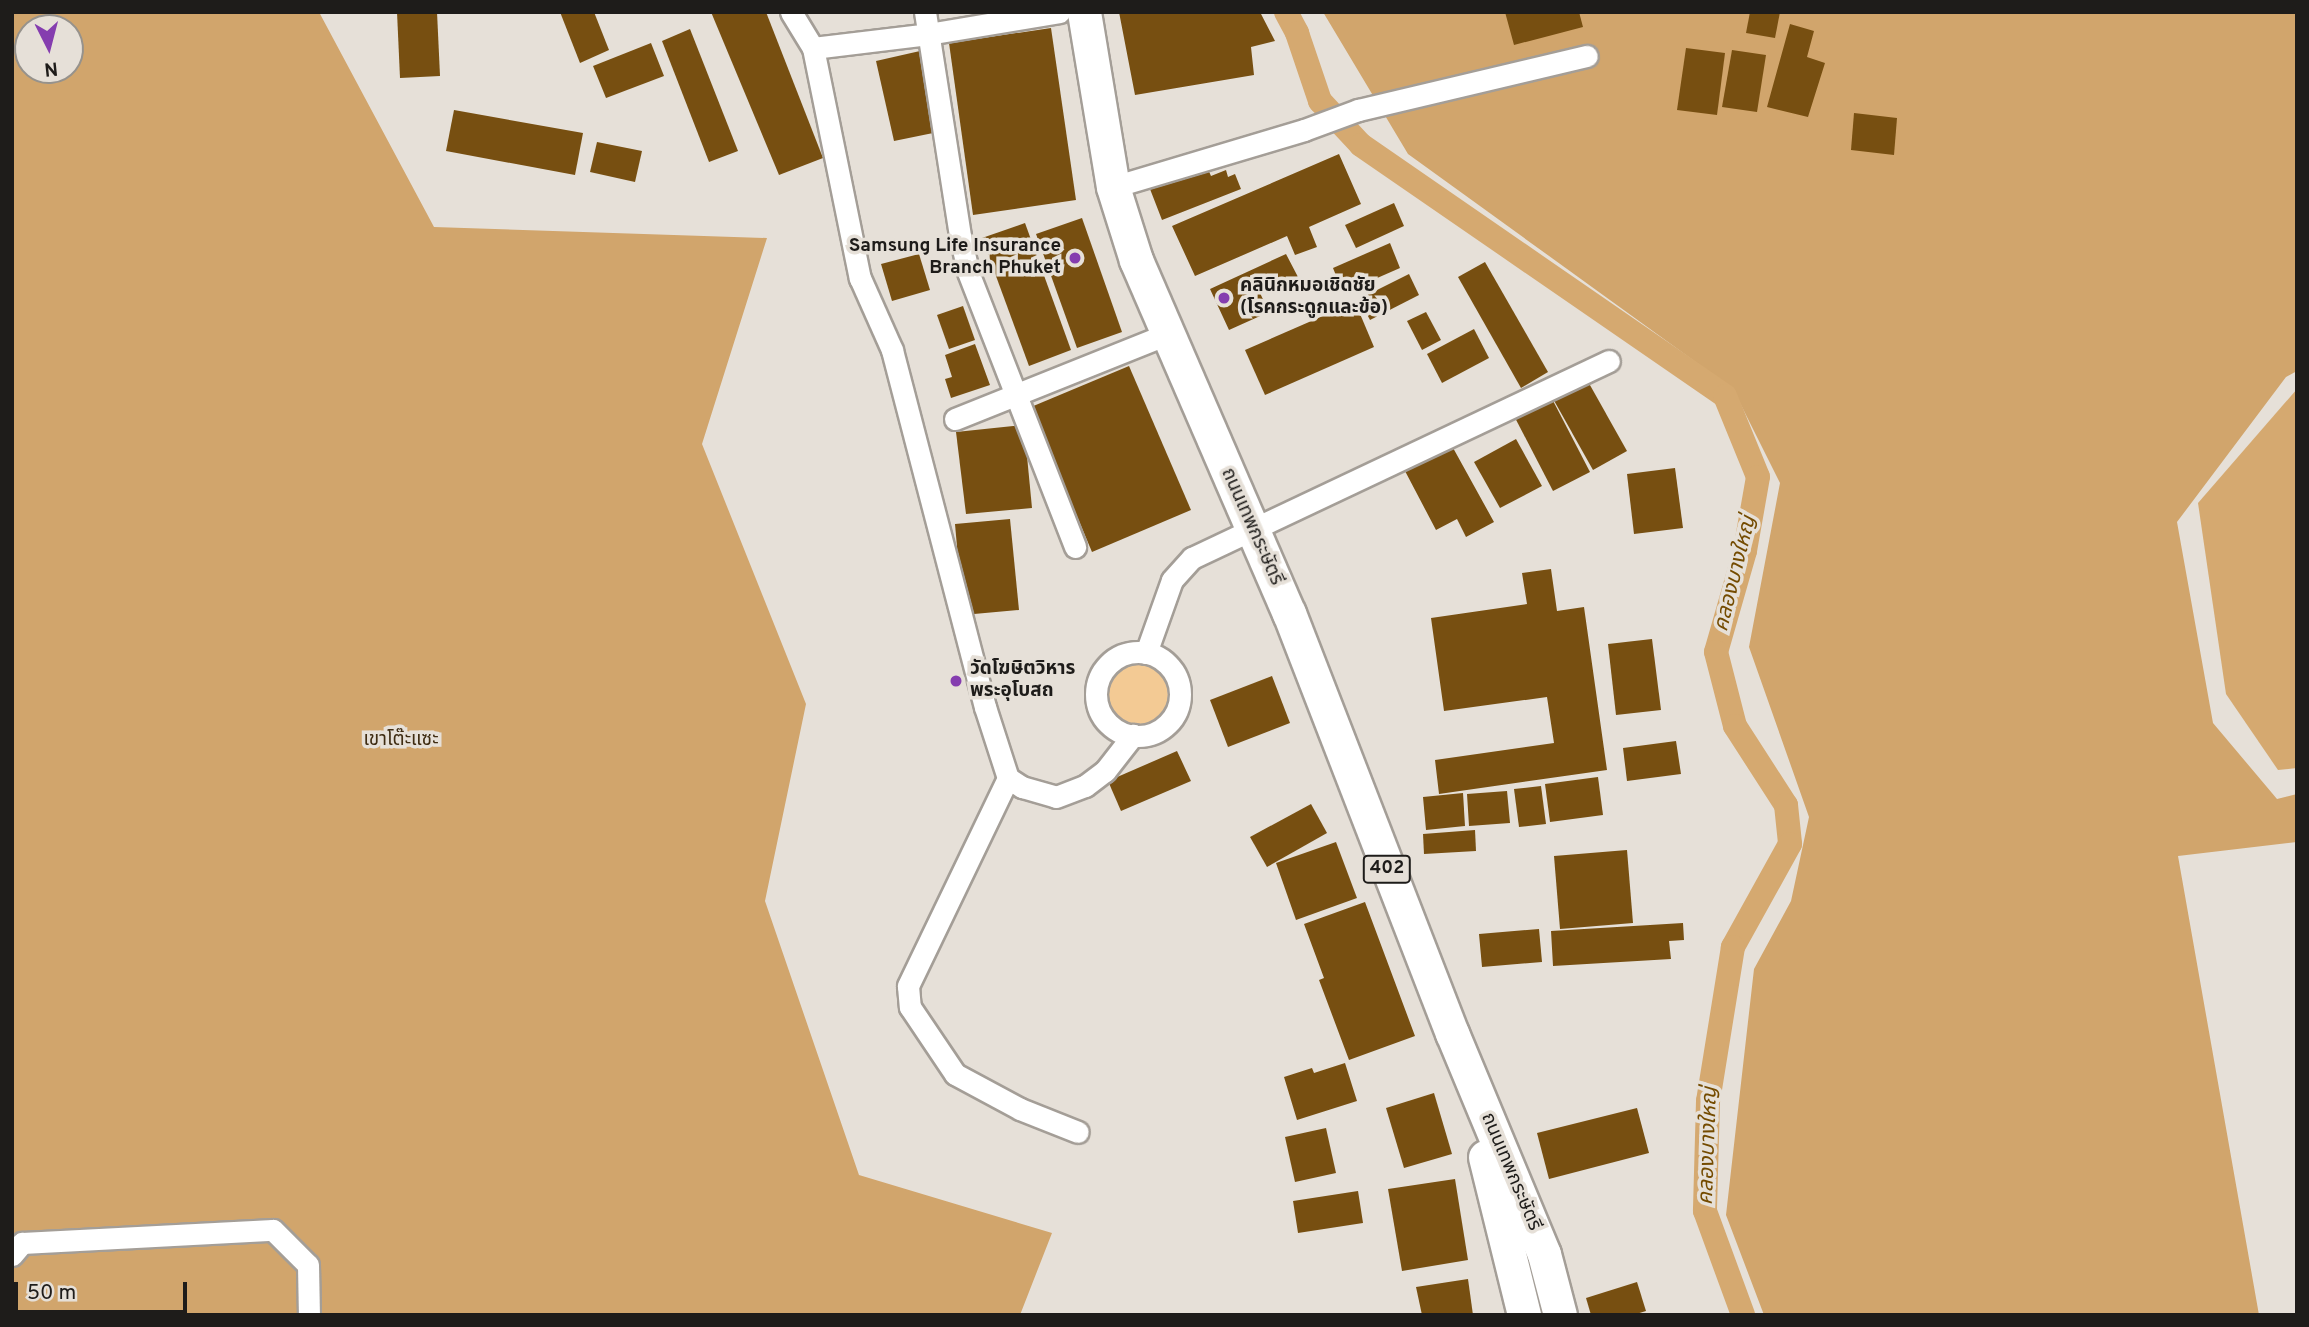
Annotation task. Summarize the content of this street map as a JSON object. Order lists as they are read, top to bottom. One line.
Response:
{"streets":{"main road":["ถนนเทพกระษัตรี","402"]},"water":["คลองบางใหญ่"],"parks":["เขาโต๊ะแซะ"],"places":["Samsung Life Insurance Branch Phuket","คลินิกหมอเชิดชัย (โรคกระดูกและข้อ)","วัดโฆษิตวิหาร พระอุโบสถ"],"scale_bar":"50 m","north":"bottom"}
